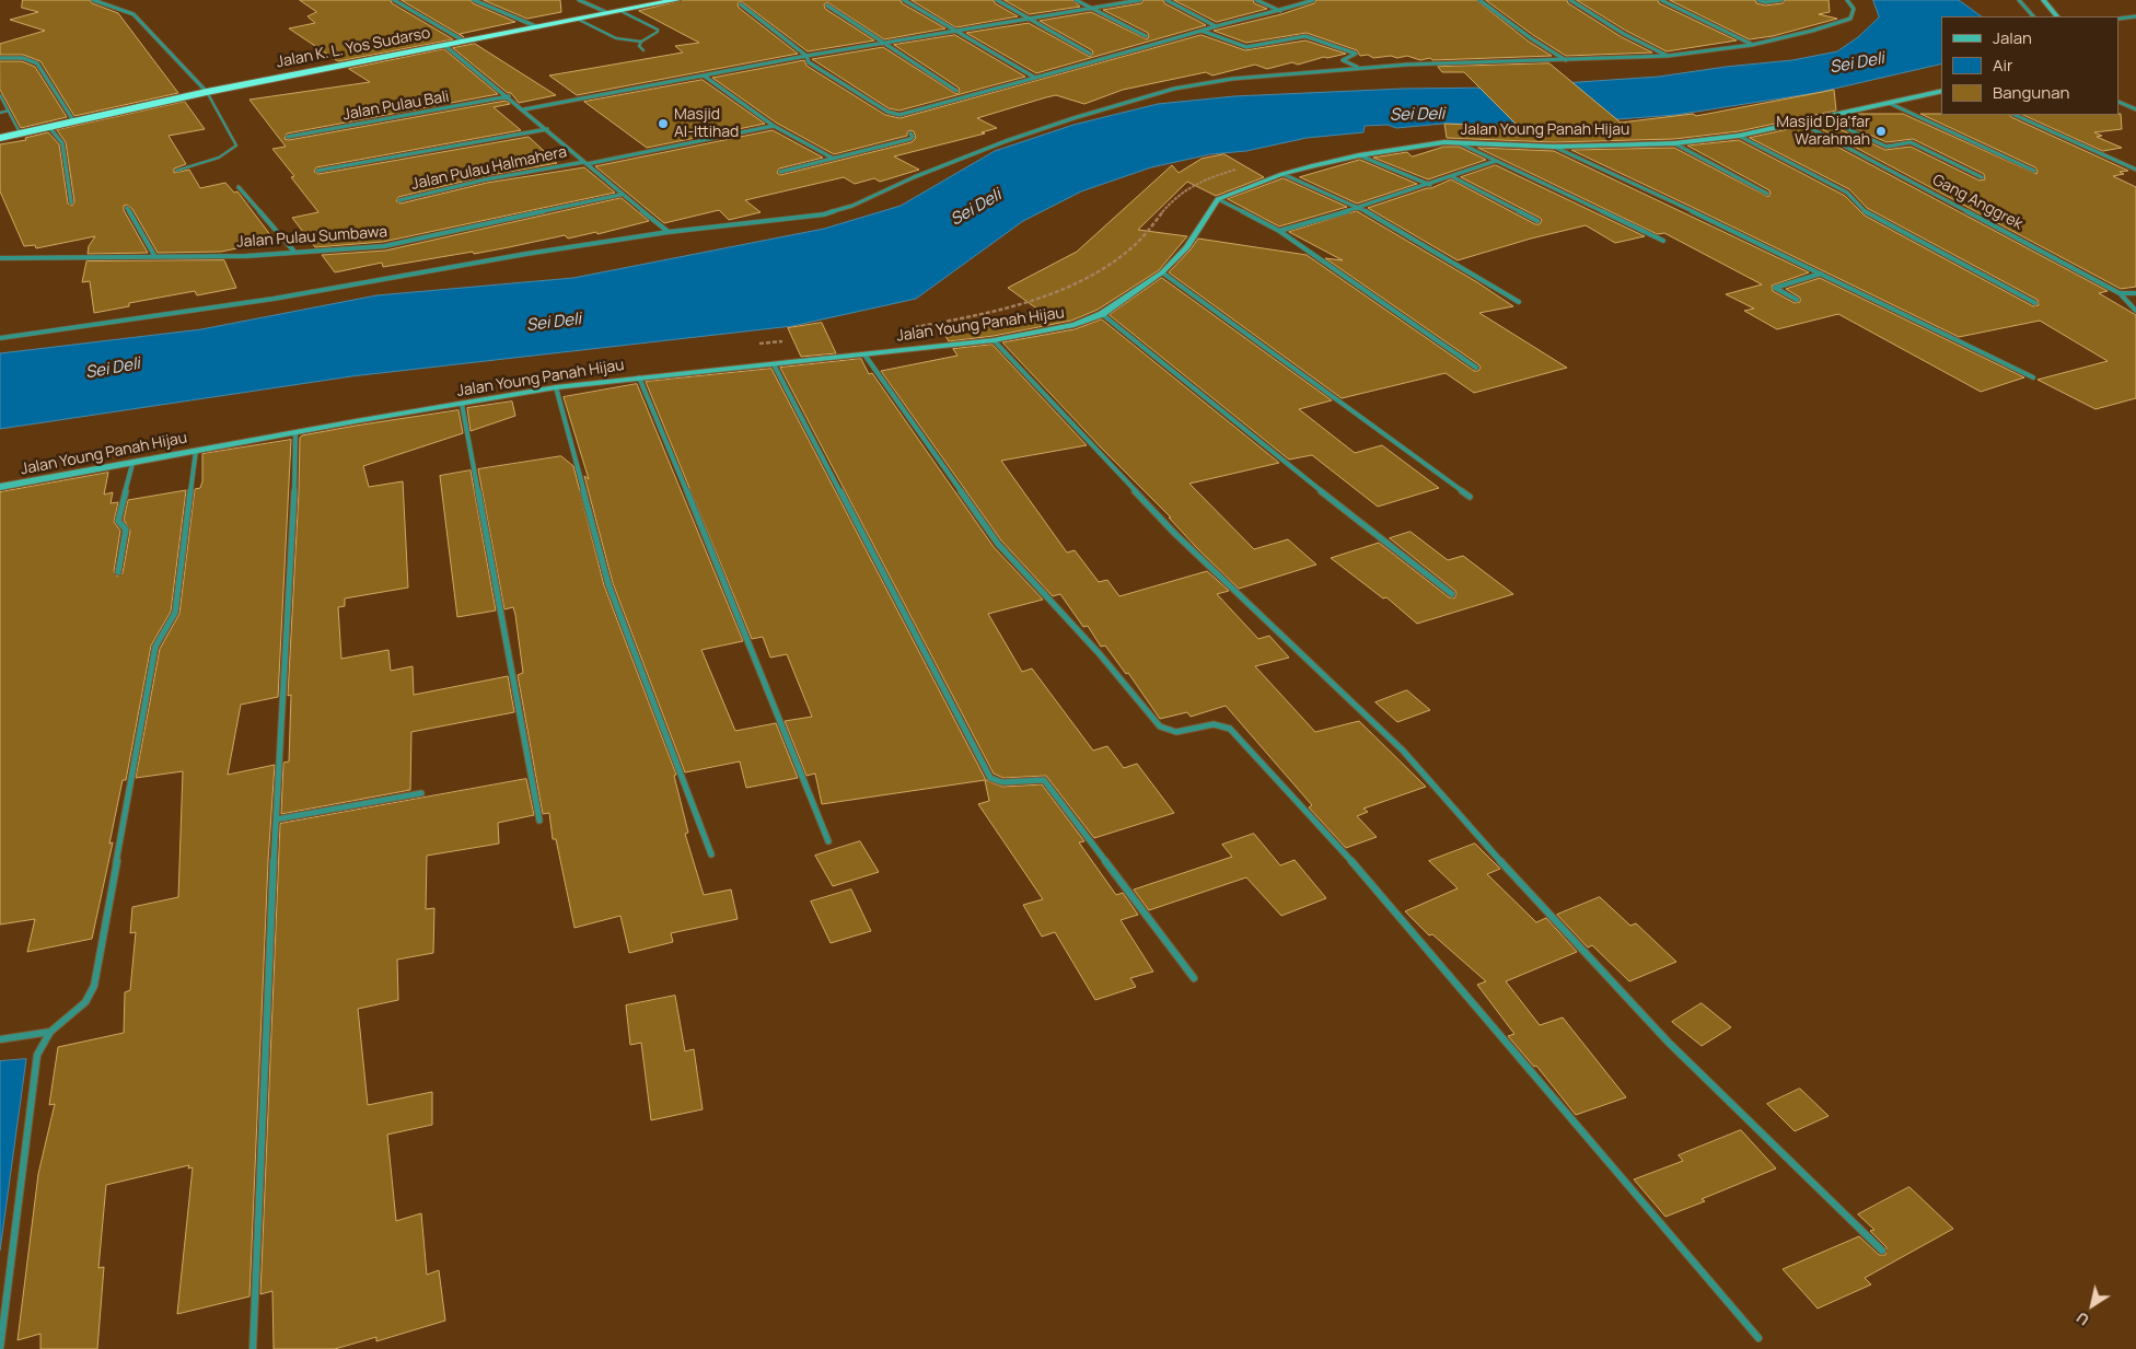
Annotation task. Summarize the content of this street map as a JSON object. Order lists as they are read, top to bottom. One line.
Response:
{"streets":{"highway":["Jalan K. L. Yos Sudarso"],"street":["Jalan Pulau Bali","Jalan Young Panah Hijau","Jalan Pulau Halmahera","Gang Anggrek","Jalan Pulau Sumbawa"]},"crossings":[["Jalan Young Panah Hijau","Gang Anggrek"]],"water":["Sei Deli"],"places":["Masjid Al-Ittihad","Masjid Dja'far Warahmah"],"legend":["Jalan","Air","Bangunan"],"north":"bottom left"}
